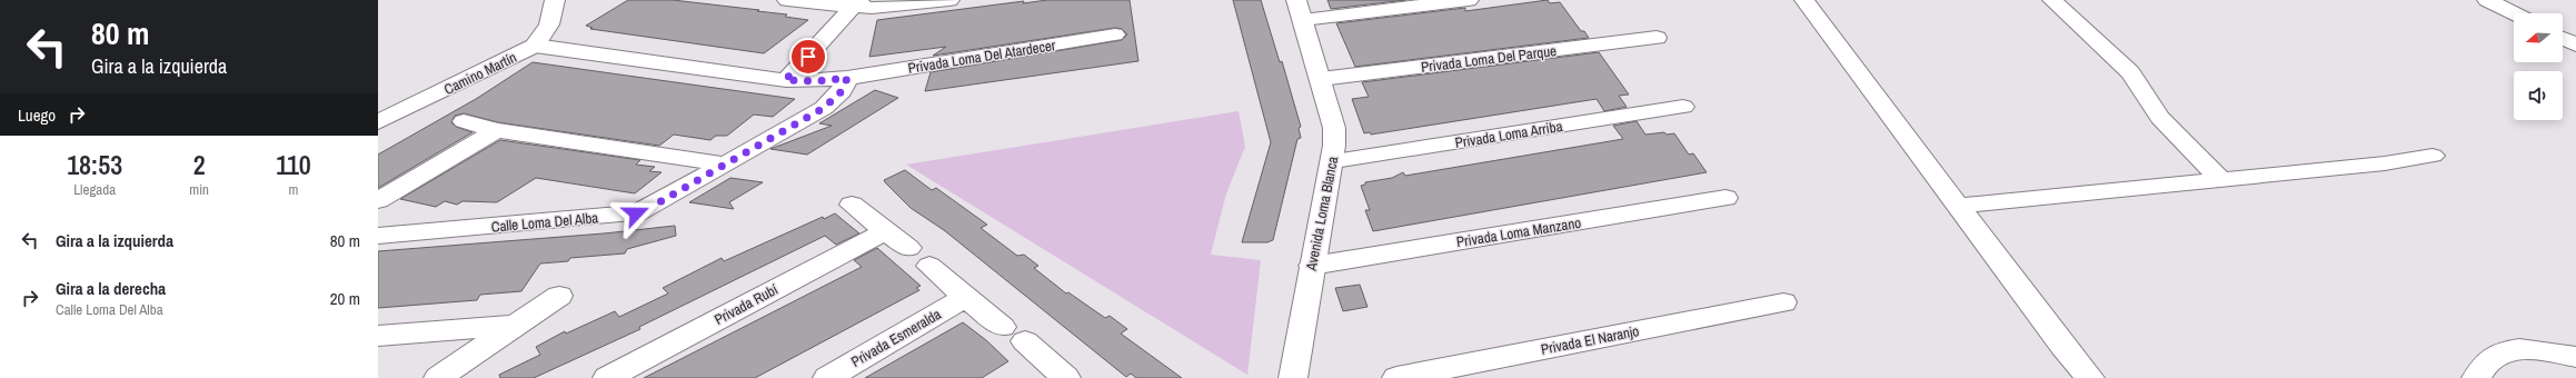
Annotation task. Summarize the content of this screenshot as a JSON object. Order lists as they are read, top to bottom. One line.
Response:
{"streets":{"street":["Privada Loma Del Atardecer","Privada Loma Del Parque","Camino Martín","Privada Loma Arriba","Avenida Loma Blanca","Calle Loma Del Alba","Privada Loma Manzano","Privada Rubí","Privada Esmeralda","Privada El Naranjo"]},"crossings":[["Privada Loma Del Atardecer","Camino Martín"],["Privada Loma Del Atardecer","Calle Loma Del Alba"],["Privada Loma Del Parque","Avenida Loma Blanca"],["Privada Loma Arriba","Avenida Loma Blanca"],["Avenida Loma Blanca","Privada Loma Manzano"]],"north":"left","page":{"turn":["80 m","Gira a la izquierda"],"then":"Luego","eta":["18:53","Llegada","2","min","110","m"],"list":[{"name":"Gira a la izquierda","value":"80 m"},{"name":"Gira a la derecha","note":"Calle Loma Del Alba","value":"20 m"}]}}
